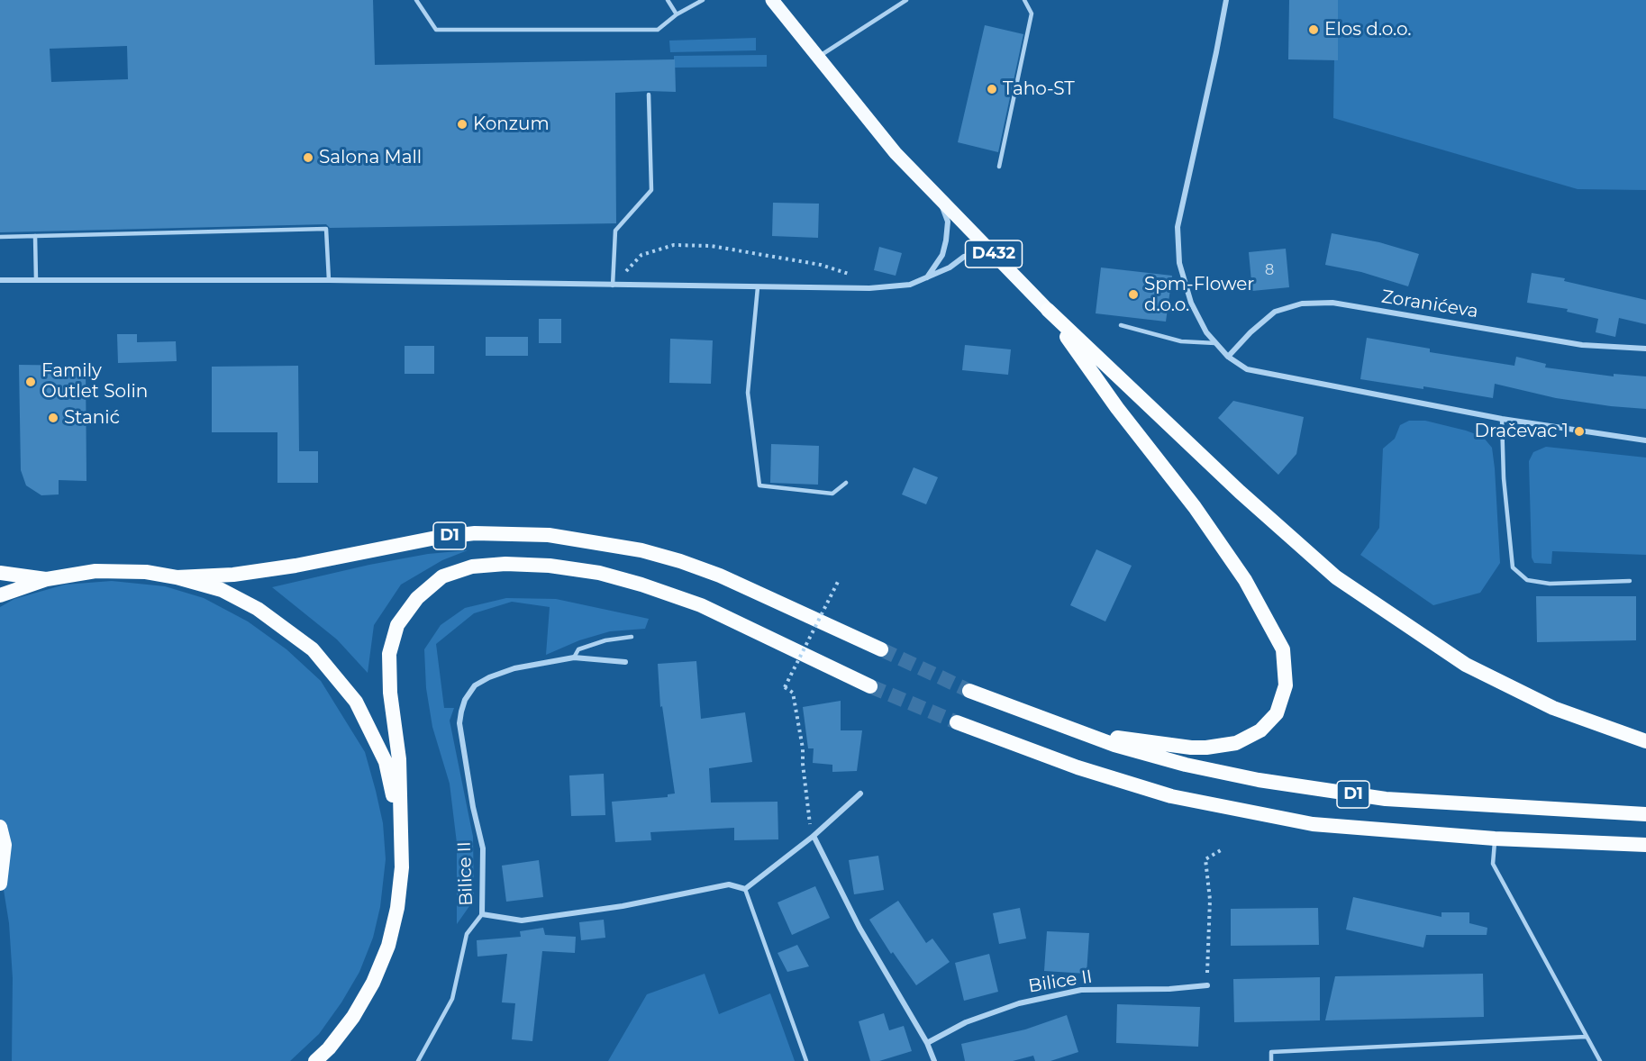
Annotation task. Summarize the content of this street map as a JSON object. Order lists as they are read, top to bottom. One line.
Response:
{"streets":{"highway":["D1"],"main road":["D432"],"street":["Zoranićeva","Bilice II"]},"places":["Elos d.o.o.","Taho-ST","Konzum","Salona Mall","Spm-Flower d.o.o.","Family Outlet Solin","Stanić","Dračevac 1"],"house_numbers":["8"]}
